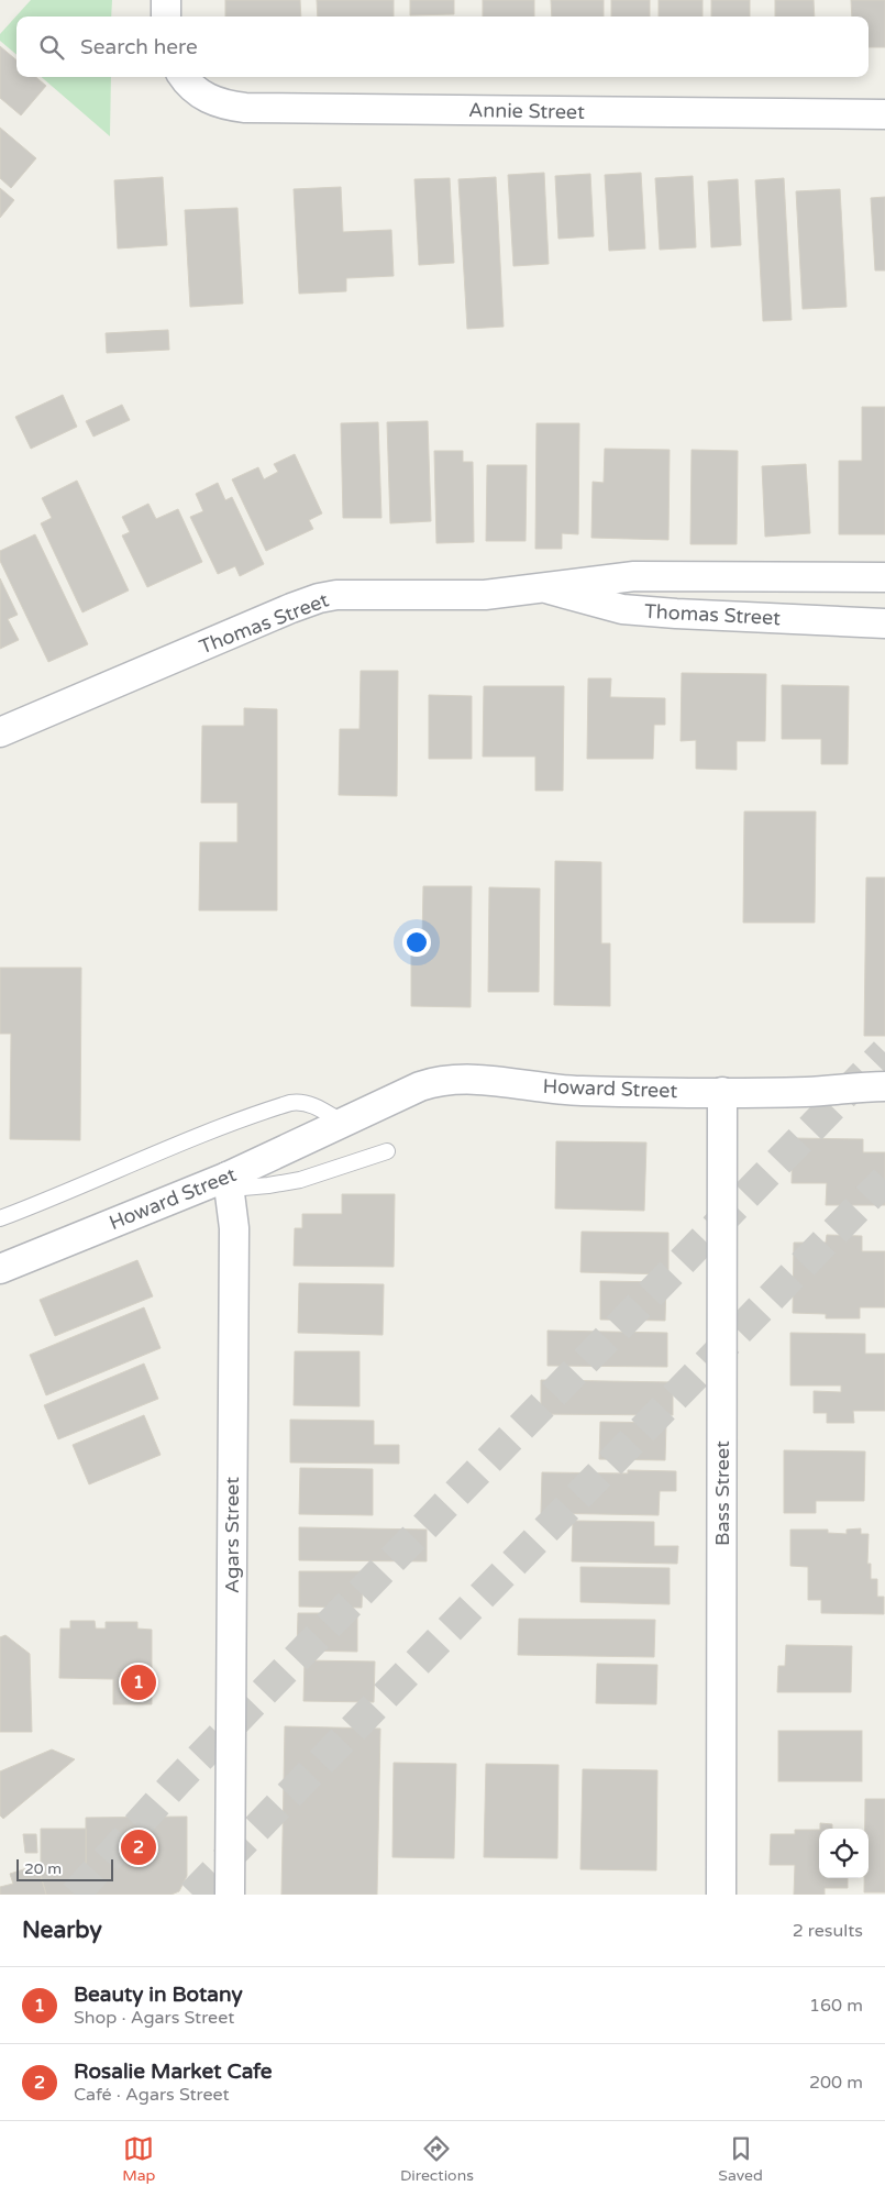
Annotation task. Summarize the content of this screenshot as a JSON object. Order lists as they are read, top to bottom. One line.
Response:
{"streets":{"street":["Annie Street","Thomas Street","Howard Street","Bass Street","Agars Street"]},"crossings":[["Howard Street","Bass Street"],["Howard Street","Agars Street"]],"scale_bar":"20 m","page":{"search":"Search here","pins":["1","2"],"scale":"20 m","heading":["Nearby","2 results"],"list":[{"mark":"1","name":"Beauty in Botany","note":"Shop · Agars Street","value":"160 m"},{"mark":"2","name":"Rosalie Market Cafe","note":"Café · Agars Street","value":"200 m"}],"nav":["Map","Directions","Saved"]}}
